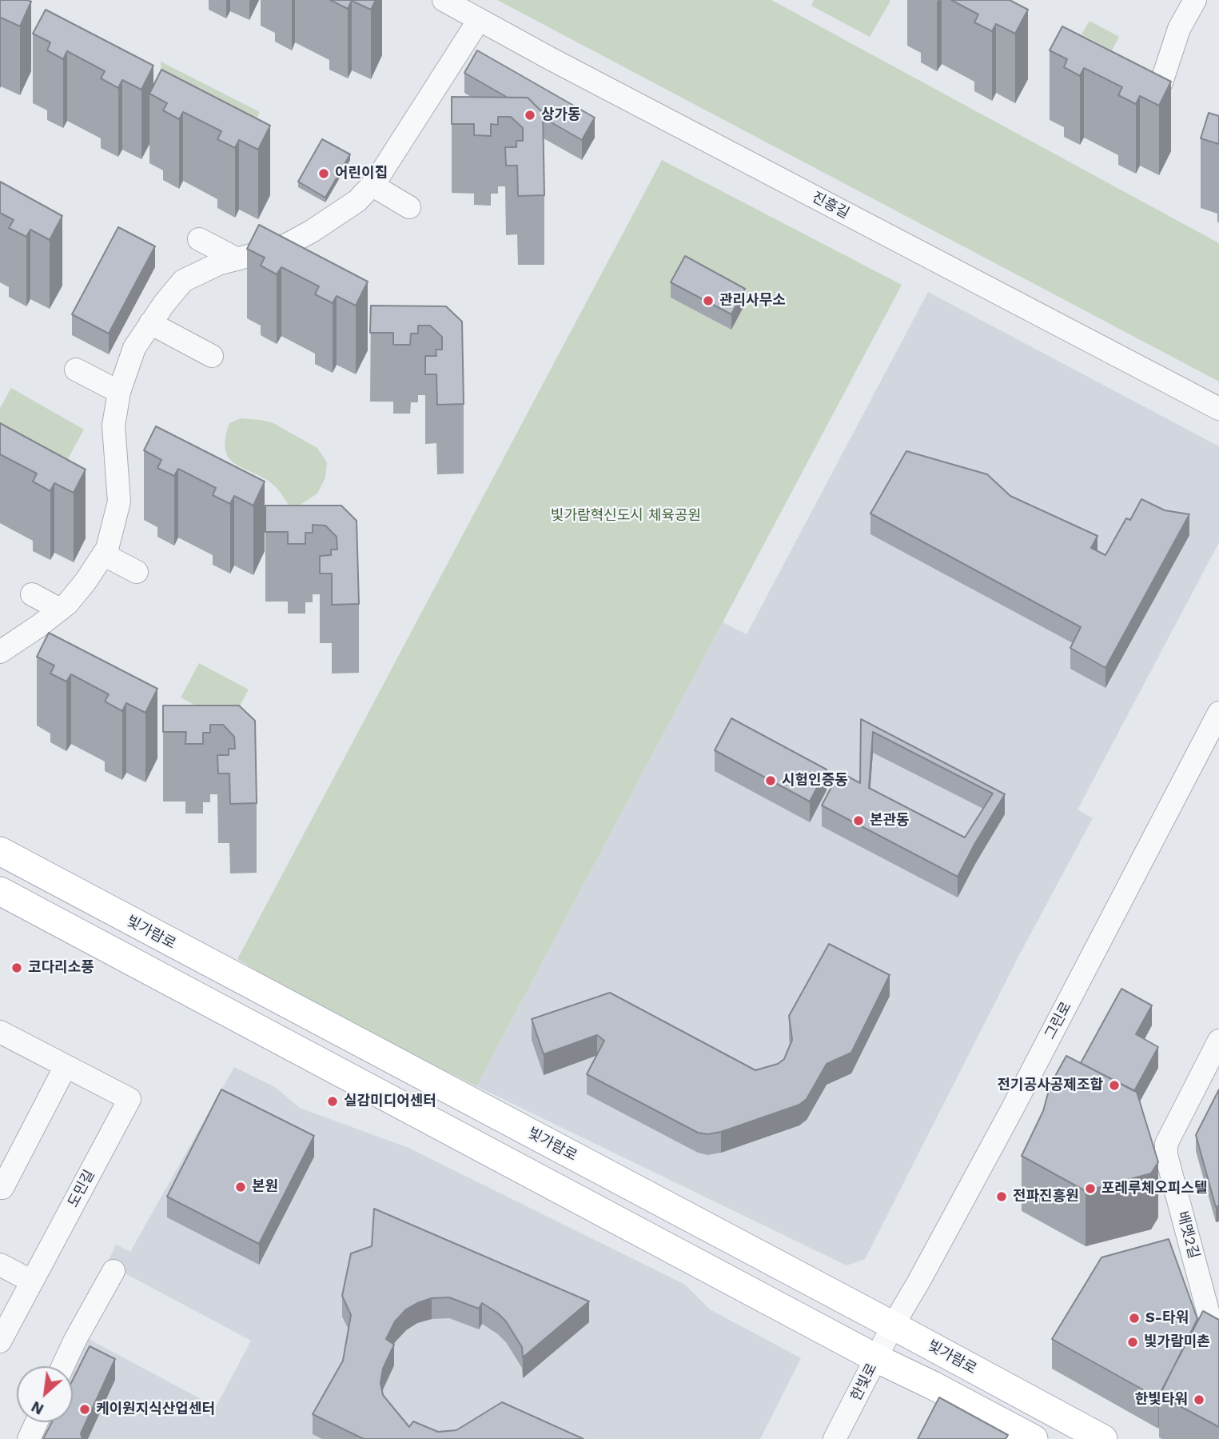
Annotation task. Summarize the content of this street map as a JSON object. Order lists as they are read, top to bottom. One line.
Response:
{"streets":{"main road":["빛가람로"],"street":["진흥길","그린로","도민길","배멧2길","한빛로"]},"crossings":[["빛가람로","그린로"],["빛가람로","한빛로"],["그린로","한빛로"]],"parks":["빛가람혁신도시 체육공원"],"places":["상가동","어린이집","관리사무소","시험인증동","본관동","코다리소풍","전기공사공제조합","실감미디어센터","본원","포레루체오피스텔","전파진흥원","S-타워","빛가람미촌","한빛타워","케이원지식산업센터"],"north":"bottom left"}
